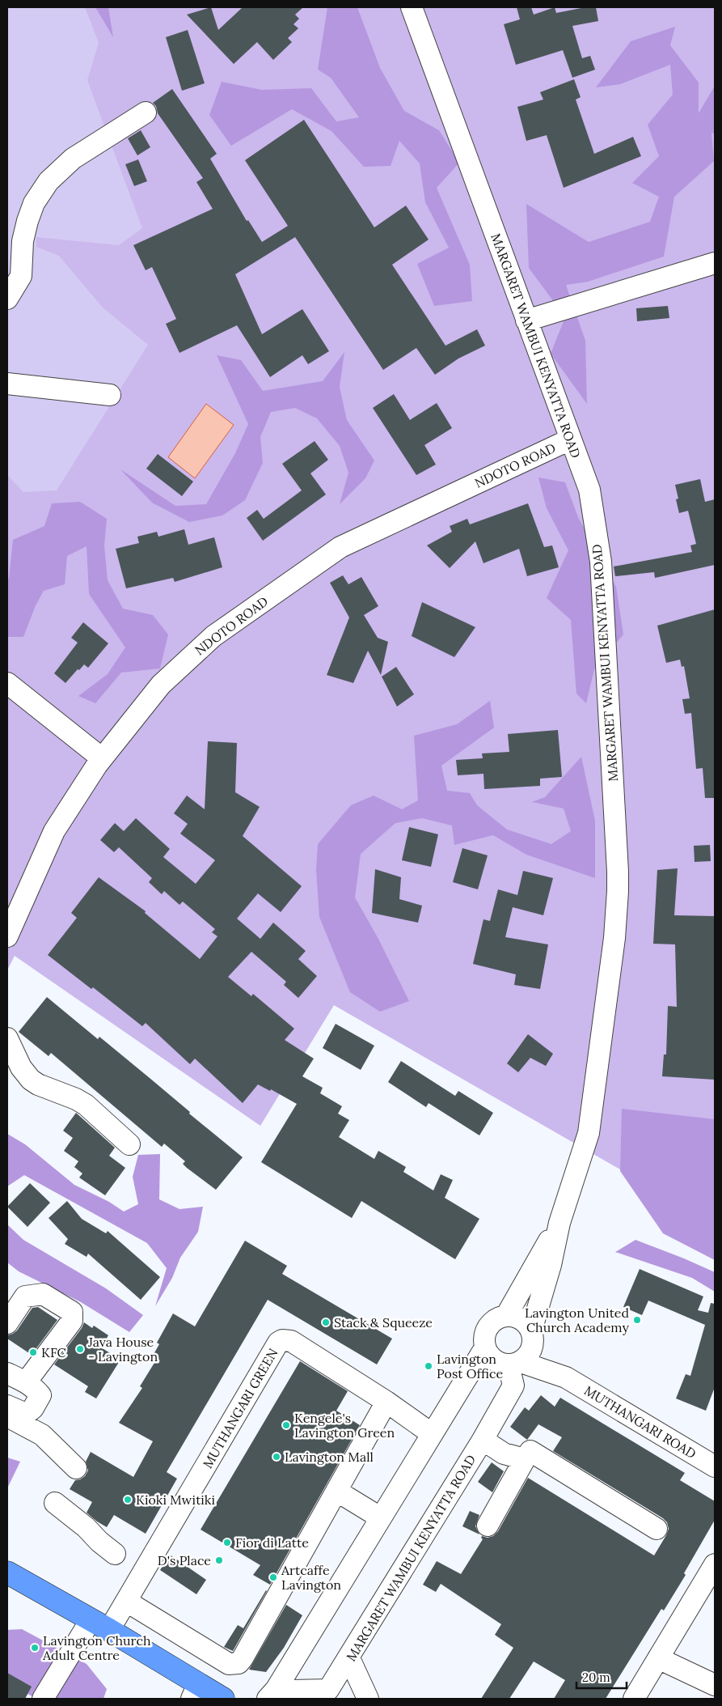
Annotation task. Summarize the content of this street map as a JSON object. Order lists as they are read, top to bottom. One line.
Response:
{"streets":{"street":["MARGARET WAMBUI KENYATTA ROAD","NDOTO ROAD","MUTHANGARI GREEN","MUTHANGARI ROAD"]},"crossings":[["MARGARET WAMBUI KENYATTA ROAD","NDOTO ROAD"],["MARGARET WAMBUI KENYATTA ROAD","MUTHANGARI ROAD"]],"places":["Lavington United Church Academy","Stack & Squeeze","Java House - Lavington","KFC","Lavington Post Office","Kengele's Lavington Green","Lavington Mall","Kioki Mwitiki","Fior di Latte","D's Place","Artcaffe Lavington","Lavington Church Adult Centre"],"scale_bar":"20 m"}
